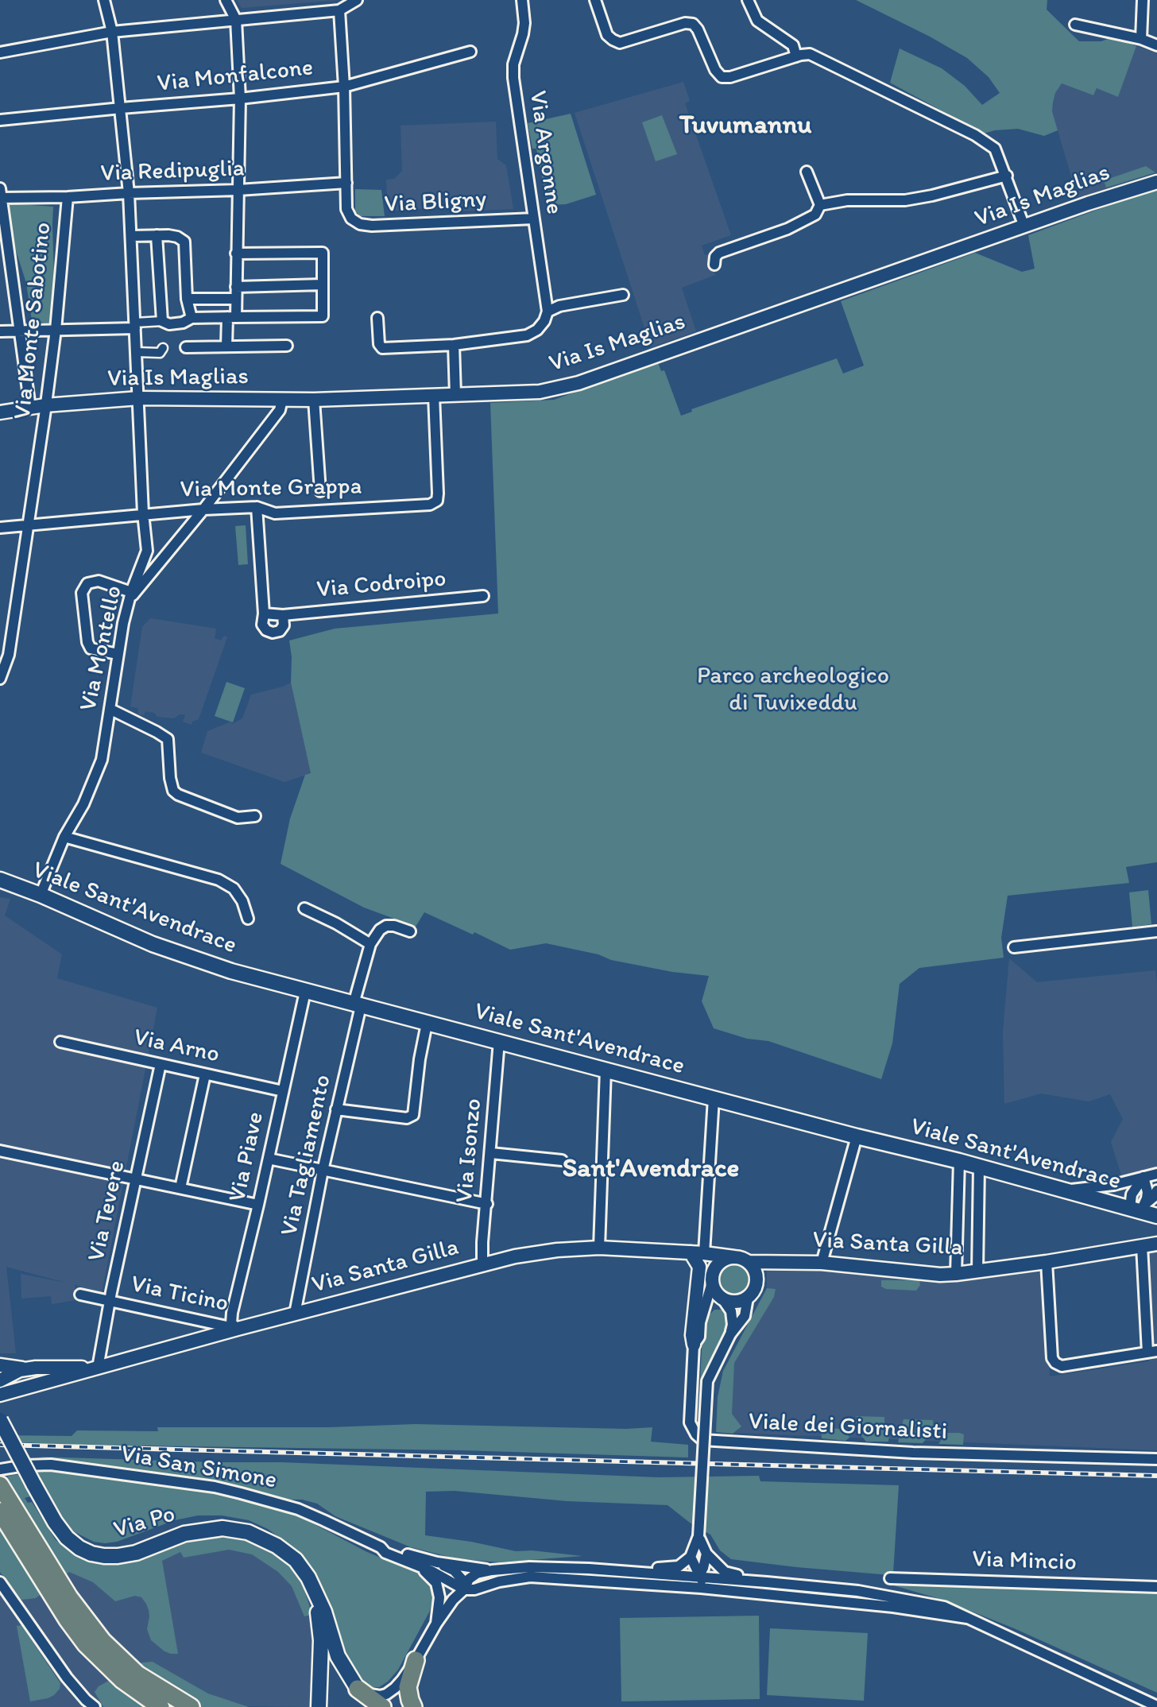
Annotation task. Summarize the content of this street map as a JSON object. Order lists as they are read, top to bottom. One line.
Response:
{"streets":{"main road":["Viale Sant'Avendrace","Via Po"],"street":["Via Monfalcone","Via Argonne","Via Redipuglia","Via Is Maglias","Via Bligny","Via Monte Sabotino","Via Monte Grappa","Via Codroipo","Via Montello","Via Arno","Via Isonzo","Via Tagliamento","Via Piave","Via Tevere","Via Santa Gilla","Via Ticino","Viale dei Giornalisti","Via San Simone","Via Mincio"]},"crossings":[["Via Monfalcone","Via Montello"],["Via Argonne","Via Bligny"],["Via Redipuglia","Via Bligny"],["Via Redipuglia","Via Monte Sabotino"],["Via Redipuglia","Via Montello"],["Via Is Maglias","Via Monte Sabotino"],["Via Is Maglias","Via Monte Grappa"],["Via Is Maglias","Via Montello"],["Via Monte Sabotino","Via Monte Grappa"],["Via Monte Grappa","Via Montello"],["Via Montello","Viale Sant'Avendrace"],["Viale Sant'Avendrace","Via Isonzo"],["Viale Sant'Avendrace","Via Tagliamento"],["Viale Sant'Avendrace","Via Piave"],["Via Arno","Via Piave"],["Via Arno","Via Tevere"],["Via Isonzo","Via Santa Gilla"],["Via Tagliamento","Via Santa Gilla"],["Via Piave","Via Santa Gilla"],["Via Piave","Via Ticino"],["Via Tevere","Via Santa Gilla"],["Via Tevere","Via Ticino"],["Via Santa Gilla","Via Ticino"],["Via Santa Gilla","Viale dei Giornalisti"]],"districts":["Tuvumannu","Sant'Avendrace"],"parks":["Parco archeologico di Tuvixeddu"]}
